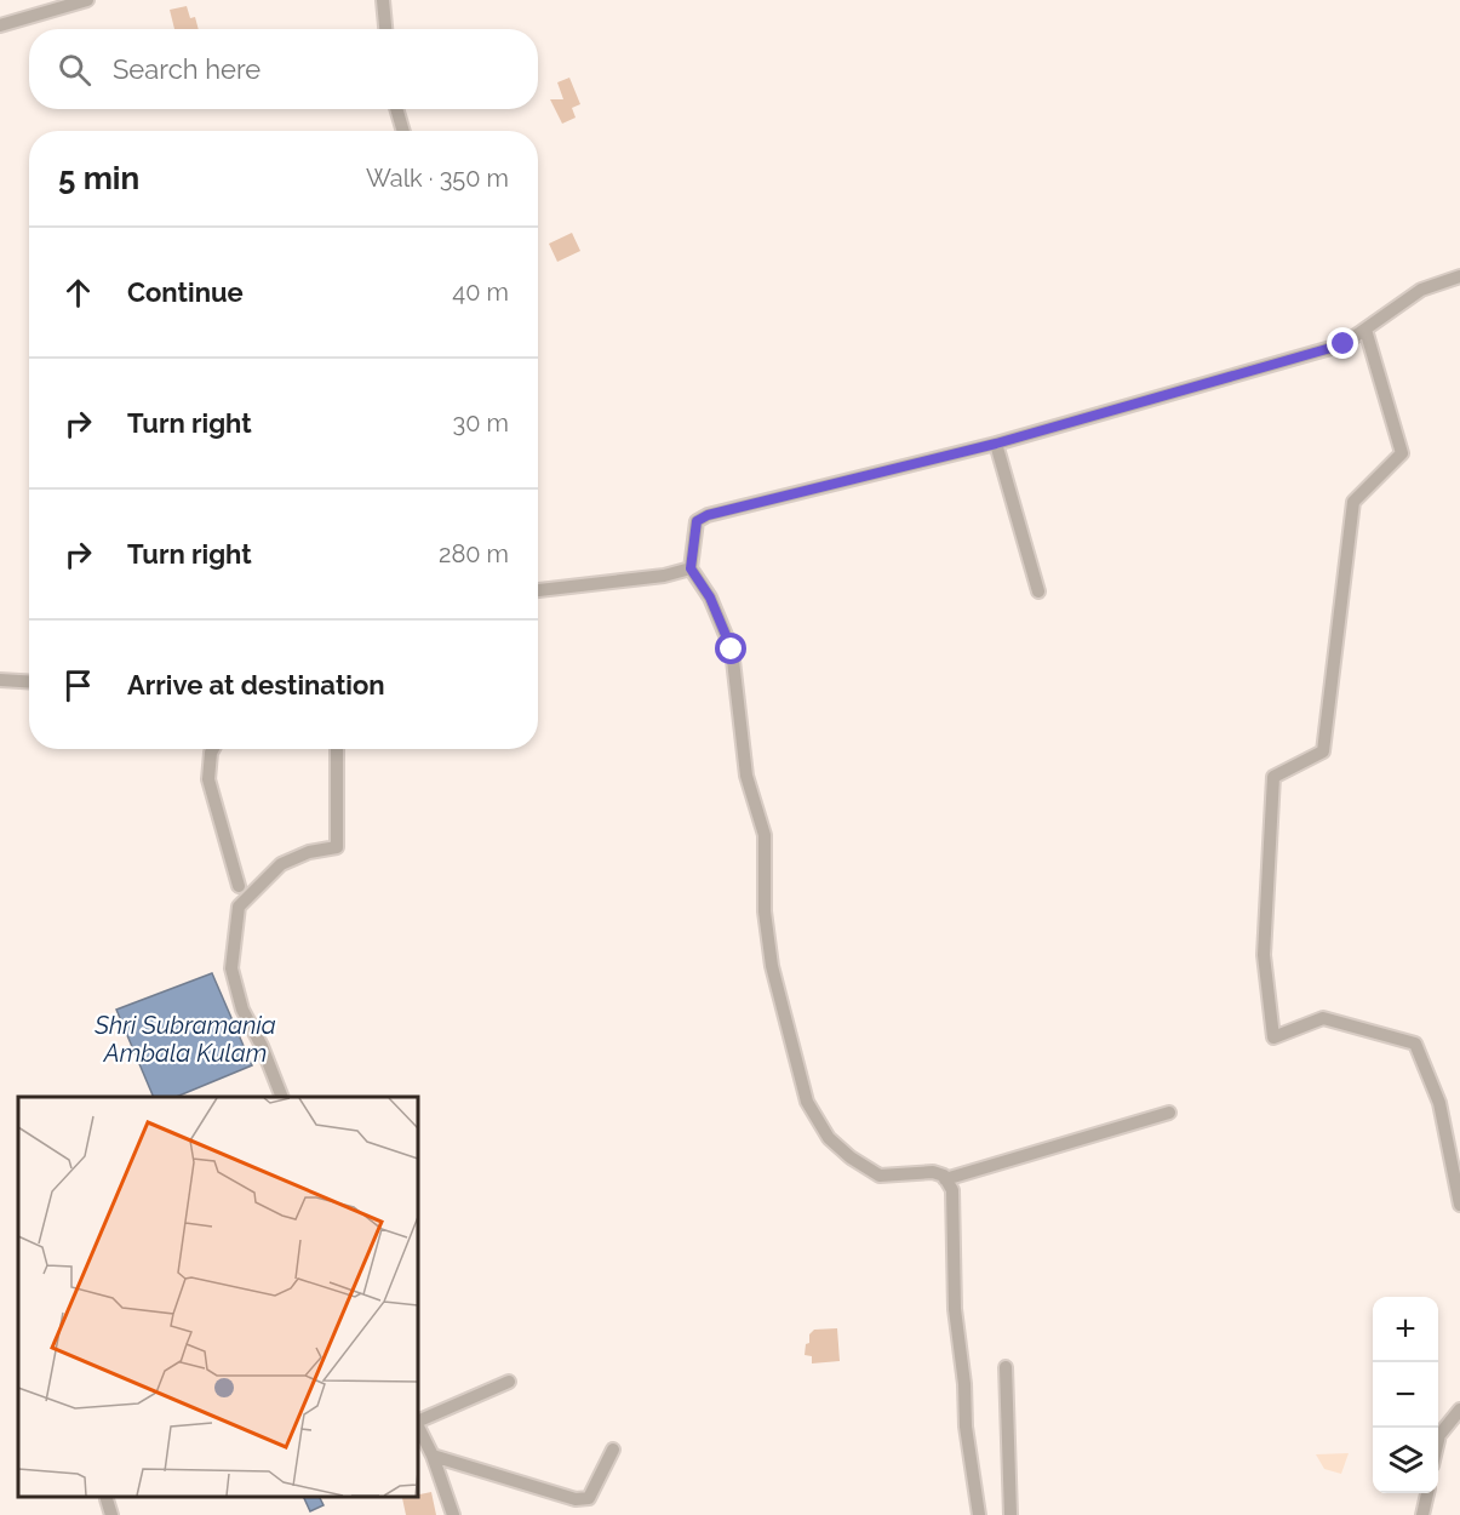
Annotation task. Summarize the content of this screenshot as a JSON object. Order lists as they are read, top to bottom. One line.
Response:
{"water":["Shri Subramania Ambala Kulam"],"page":{"search":"Search here","heading":["5 min","Walk · 350 m"],"list":[["Continue","40 m"],["Turn right","30 m"],["Turn right","280 m"],"Arrive at destination"],"map_buttons":["+","−"]}}
